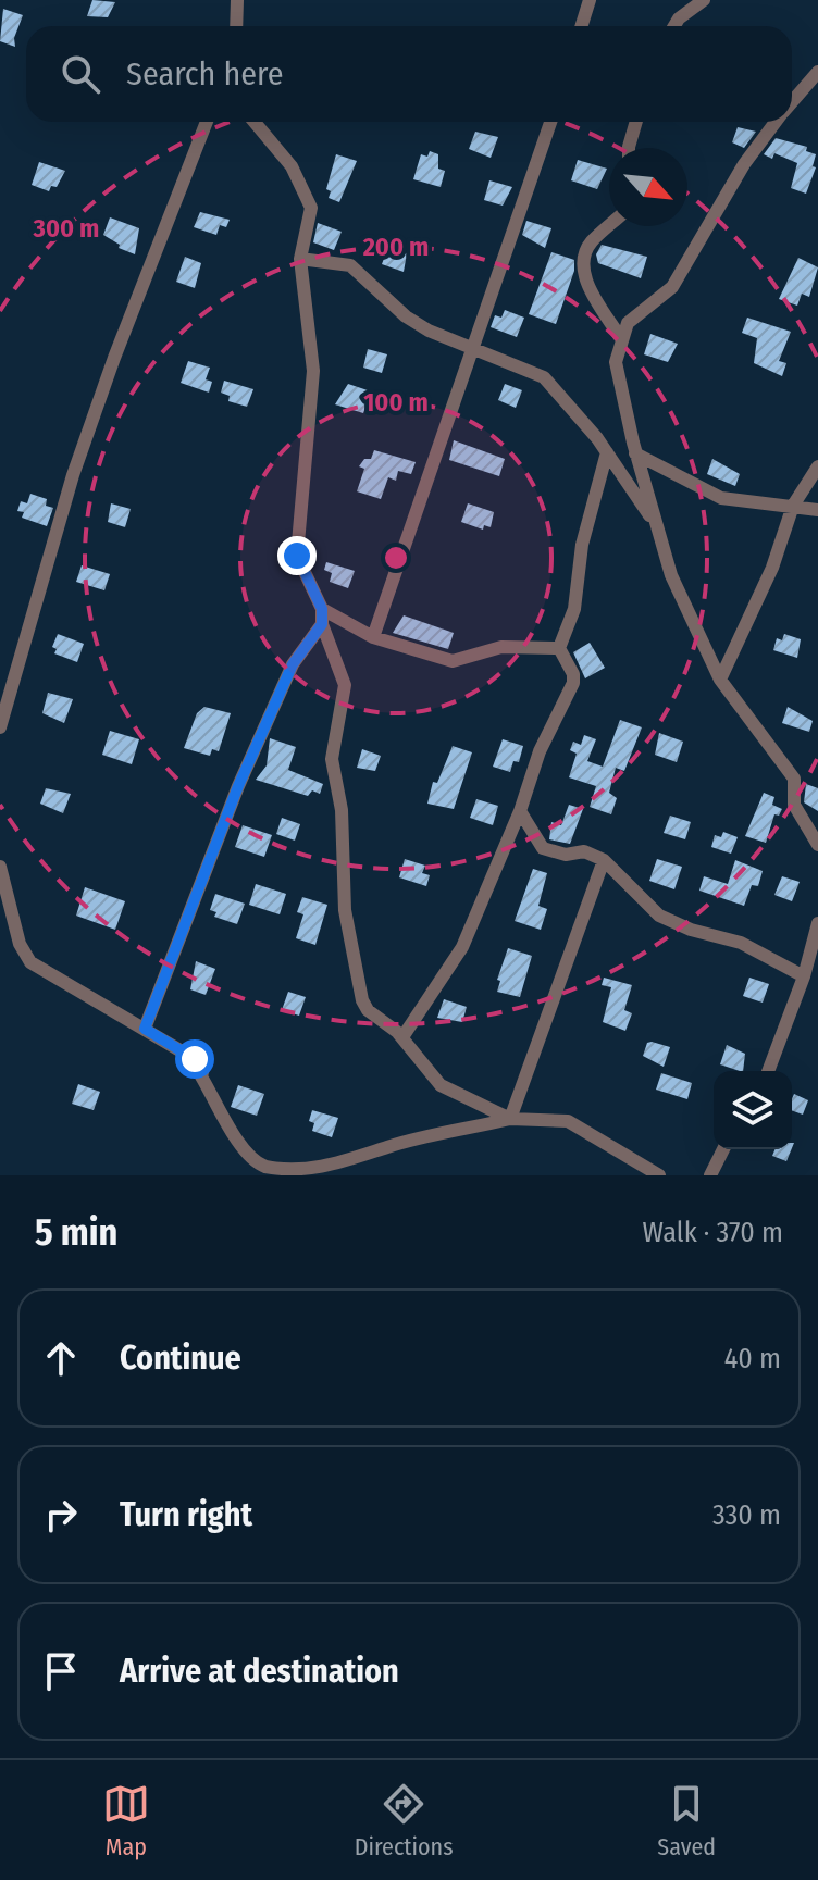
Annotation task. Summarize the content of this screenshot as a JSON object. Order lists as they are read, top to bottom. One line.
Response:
{"north":"bottom right","page":{"search":"Search here","heading":["5 min","Walk · 370 m"],"list":[["Continue","40 m"],["Turn right","330 m"],"Arrive at destination"],"nav":["Map","Directions","Saved"]},"rings":["300 m","200 m","100 m"]}
